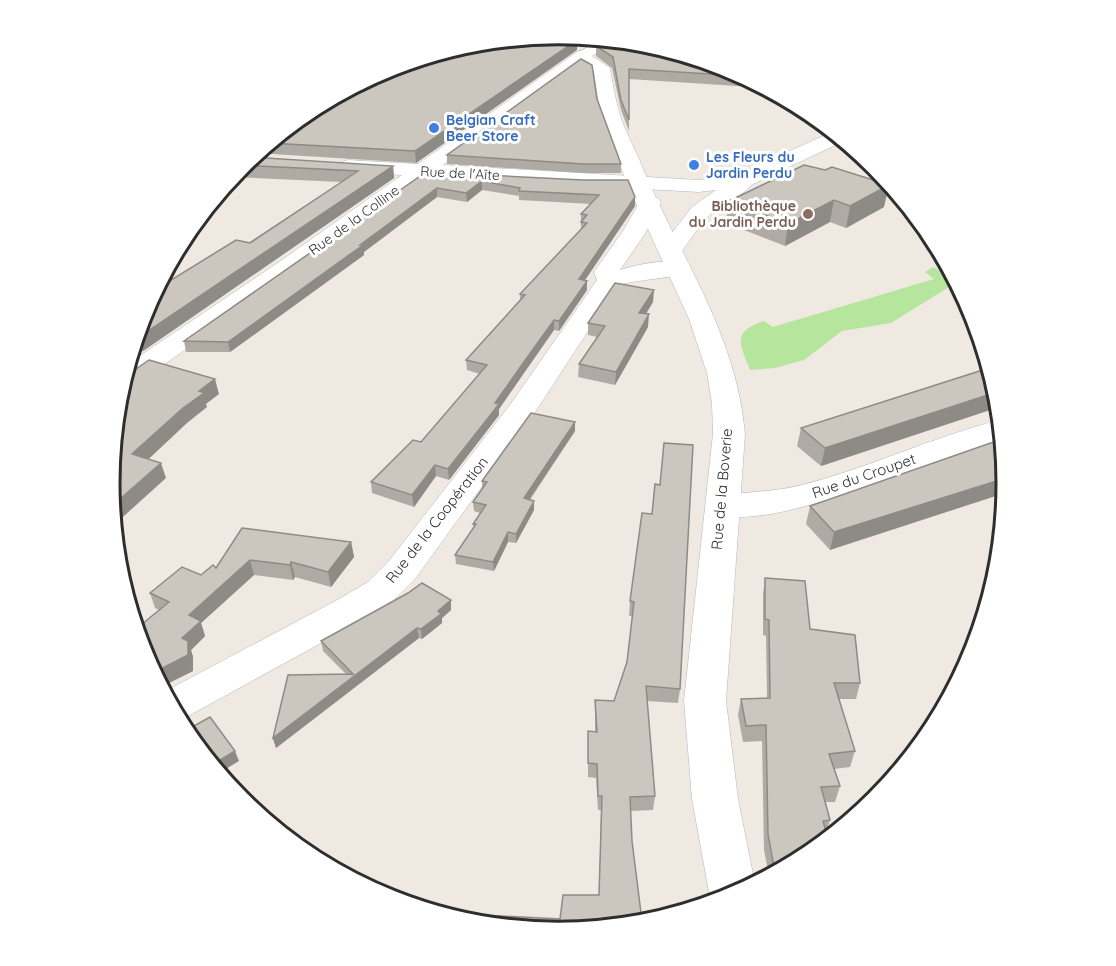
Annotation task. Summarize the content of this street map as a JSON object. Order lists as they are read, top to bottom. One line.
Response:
{"streets":{"street":["Rue de l'Aîte","Rue de la Colline","Rue du Croupet","Rue de la Boverie","Rue de la Coopération"]},"crossings":[["Rue de l'Aîte","Rue de la Colline"],["Rue de l'Aîte","Rue de la Boverie"],["Rue de l'Aîte","Rue de la Coopération"],["Rue de la Colline","Rue de la Boverie"],["Rue du Croupet","Rue de la Boverie"],["Rue de la Boverie","Rue de la Coopération"]],"places":["Belgian Craft Beer Store","Les Fleurs du Jardin Perdu","Bibliothèque du Jardin Perdu"]}
